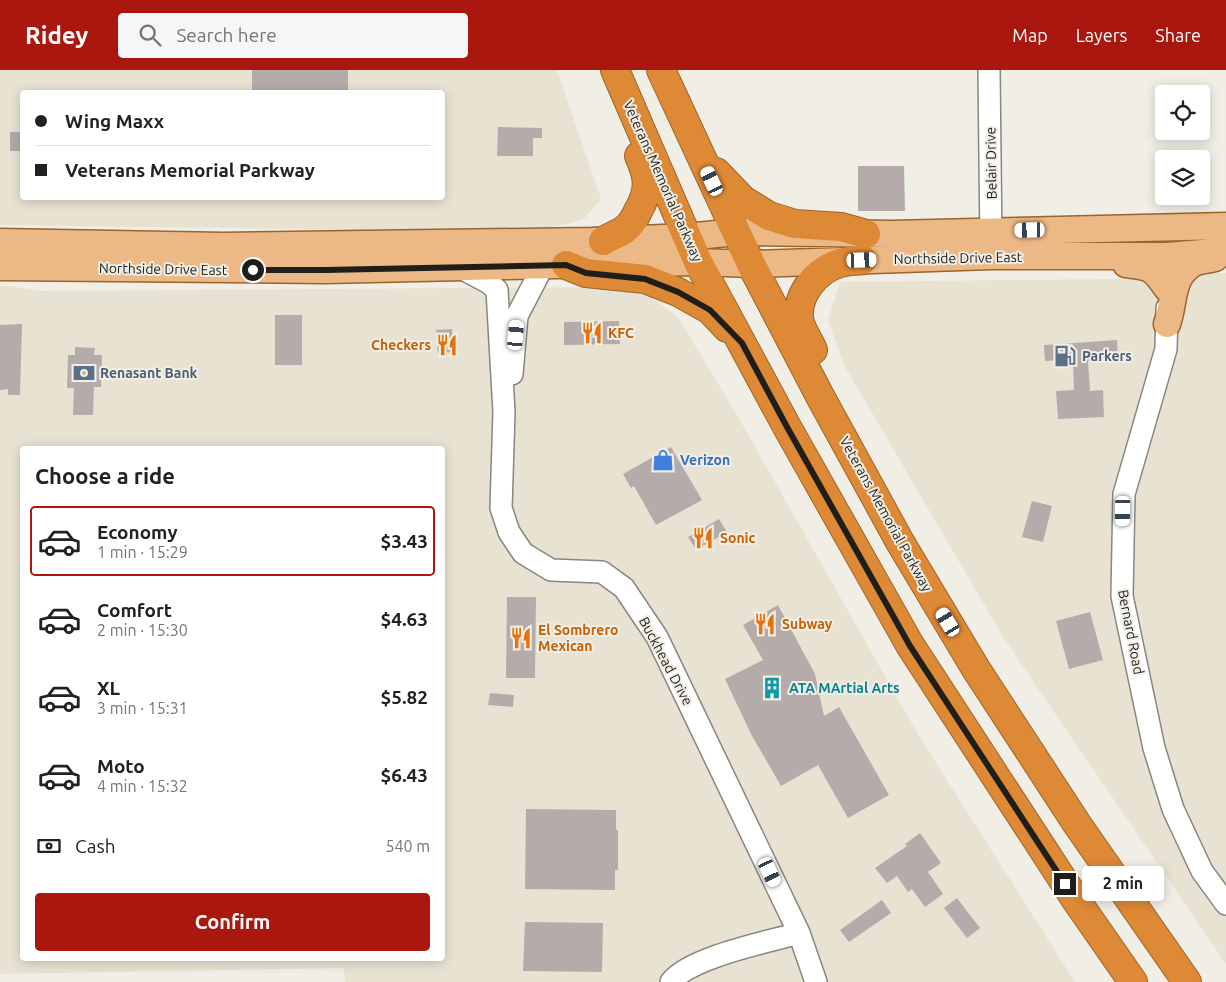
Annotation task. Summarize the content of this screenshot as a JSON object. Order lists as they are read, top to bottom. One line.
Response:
{"streets":{"highway":["Veterans Memorial Parkway"],"main road":["Northside Drive East"],"street":["Belair Drive","Bernard Road","Buckhead Drive"]},"crossings":[["Belair Drive","Northside Drive East"],["Veterans Memorial Parkway","Northside Drive East"],["Northside Drive East","Bernard Road"],["Northside Drive East","Buckhead Drive"]],"places":{"restaurant":["KFC","Checkers","Sonic","Subway","El Sombrero Mexican"],"fuel station":["Parkers"],"bank":["Renasant Bank"],"shop":["Verizon"],"building":["ATA MArtial Arts"]},"page":{"header":"Ridey","search":"Search here","nav":["Map","Layers","Share"],"banner":["Wing Maxx","Veterans Memorial Parkway"],"heading":"Choose a ride","list":[{"name":"Economy","note":"1 min · 15:29","value":"$3.43"},{"name":"Comfort","note":"2 min · 15:30","value":"$4.63"},{"name":"XL","note":"3 min · 15:31","value":"$5.82"},{"name":"Moto","note":"4 min · 15:32","value":"$6.43"}],"pay":["Cash","540 m"],"bubble":"2 min","buttons":"Confirm"}}
